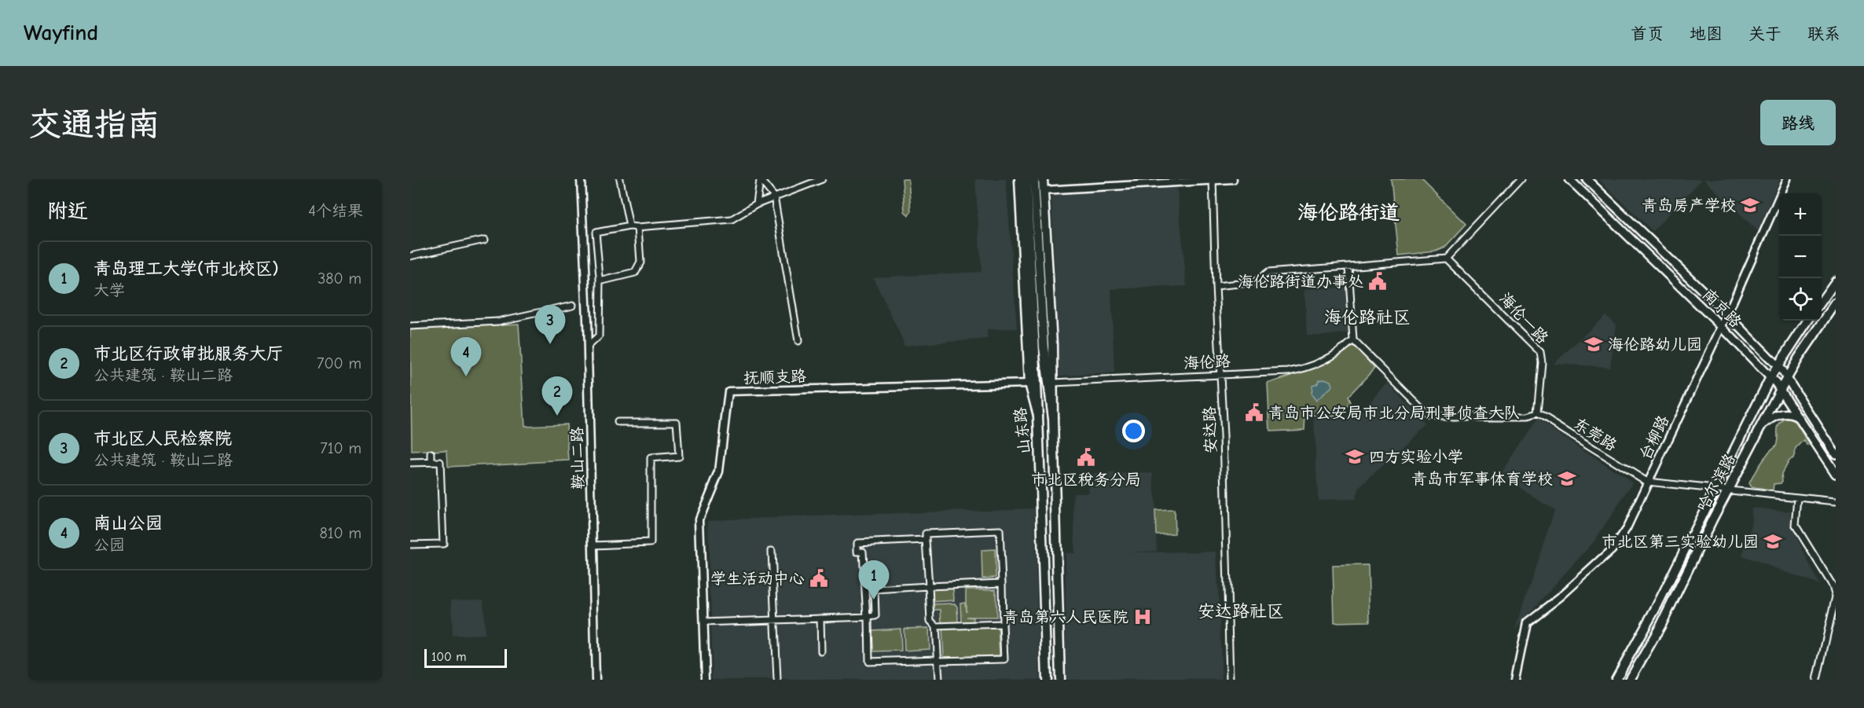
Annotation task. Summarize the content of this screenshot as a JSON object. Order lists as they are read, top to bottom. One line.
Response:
{"streets":{"main road":["南京路","山东路","哈尔滨路"],"street":["海伦一路","海伦路","抚顺支路","安达路","东莞路","台柳路","鞍山二路"]},"crossings":[["南京路","台柳路"],["南京路","哈尔滨路"],["海伦一路","东莞路"],["海伦路","安达路"],["海伦路","山东路"],["抚顺支路","山东路"],["东莞路","台柳路"],["东莞路","哈尔滨路"]],"districts":["海伦路街道","海伦路社区","安达路社区"],"places":{"school or university":["青岛房产学校","海伦路幼儿园","四方实验小学","青岛市军事体育学校","市北区第三实验幼儿园"],"public building":["海伦路街道办事处","青岛市公安局市北分局刑事侦查大队","市北区税务分局","学生活动中心"],"hospital":["青岛第六人民医院"]},"scale_bar":"100 m","page":{"header":"Wayfind","nav":["首页","地图","关于","联系"],"buttons":"路线","title":"交通指南","heading":["附近","4个结果"],"map_buttons":["+","−"],"list":[{"mark":"1","name":"青岛理工大学(市北校区)","note":"大学","value":"380 m"},{"mark":"2","name":"市北区行政审批服务大厅","note":"公共建筑 · 鞍山二路","value":"700 m"},{"mark":"3","name":"市北区人民检察院","note":"公共建筑 · 鞍山二路","value":"710 m"},{"mark":"4","name":"南山公园","note":"公园","value":"810 m"}],"pins":["3","4","2","1"],"scale":"100 m"}}
